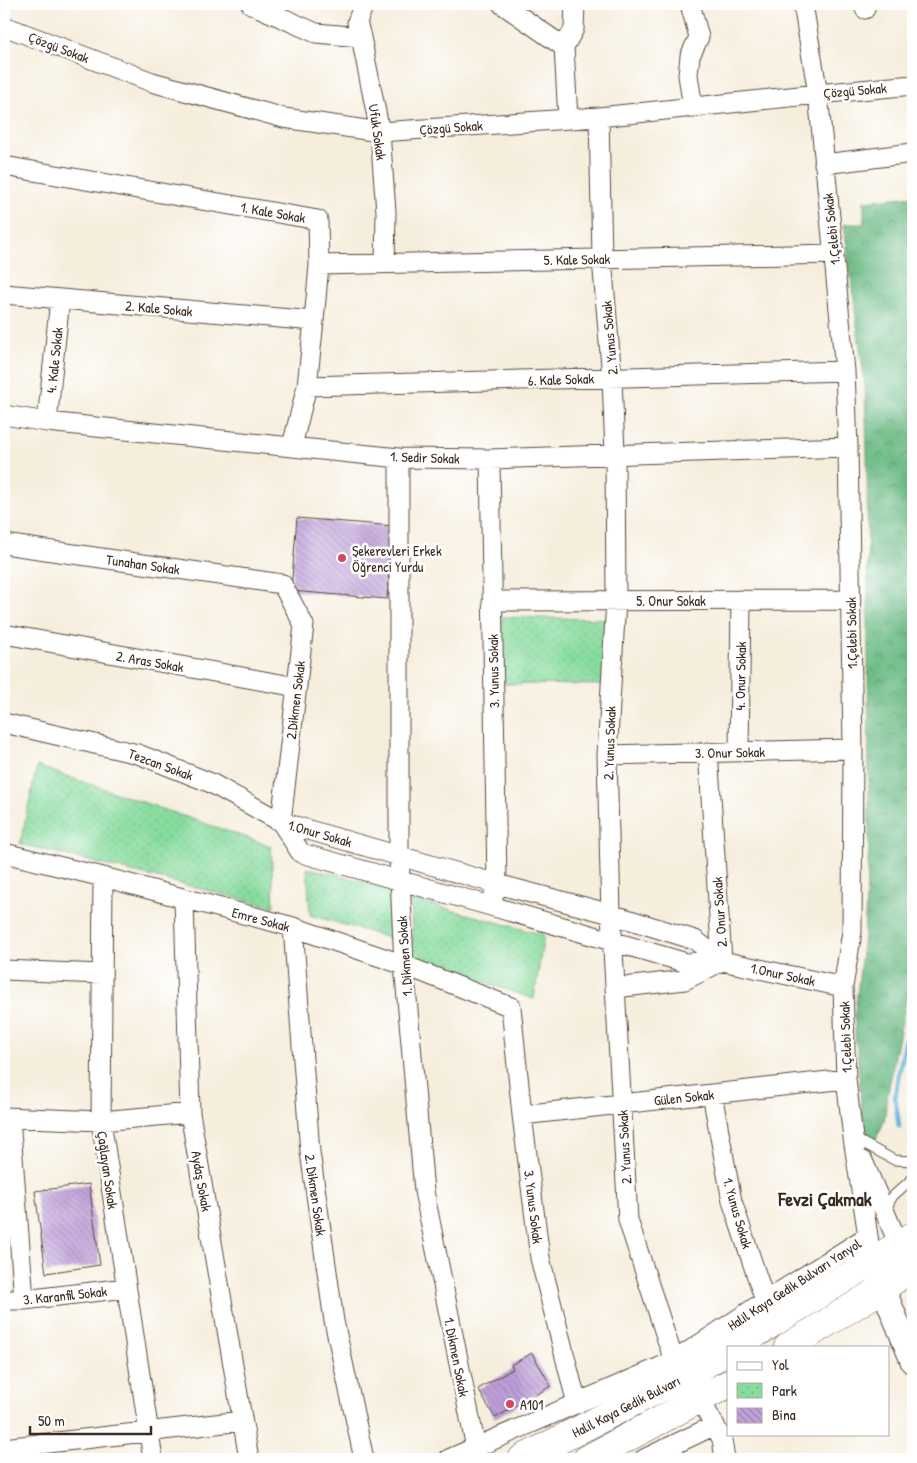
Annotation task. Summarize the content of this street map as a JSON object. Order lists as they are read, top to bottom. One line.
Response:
{"streets":{"highway":["Halil Kaya Gedik Bulvarı"],"street":["Çözgü Sokak","Ufuk Sokak","1. Kale Sokak","1.Çelebi Sokak","5. Kale Sokak","2. Kale Sokak","2. Yunus Sokak","4. Kale Sokak","6. Kale Sokak","1. Sedir Sokak","Tunahan Sokak","5. Onur Sokak","2. Aras Sokak","3. Yunus Sokak","4. Onur Sokak","2.Dikmen Sokak","3. Onur Sokak","Tezcan Sokak","1.Onur Sokak","2. Onur Sokak","Emre Sokak","1. Dikmen Sokak","Gülen Sokak","Çağlayan Sokak","Aydaş Sokak","2. Dikmen Sokak","1. Yunus Sokak","Halil Kaya Gedik Bulvarı Yanyol","3. Karanfil Sokak"]},"crossings":[["Çözgü Sokak","Ufuk Sokak"],["Çözgü Sokak","1.Çelebi Sokak"],["Çözgü Sokak","2. Yunus Sokak"],["Ufuk Sokak","5. Kale Sokak"],["1. Kale Sokak","5. Kale Sokak"],["1. Kale Sokak","2. Kale Sokak"],["1. Kale Sokak","6. Kale Sokak"],["1. Kale Sokak","1. Sedir Sokak"],["1.Çelebi Sokak","5. Kale Sokak"],["1.Çelebi Sokak","6. Kale Sokak"],["1.Çelebi Sokak","1. Sedir Sokak"],["1.Çelebi Sokak","5. Onur Sokak"],["1.Çelebi Sokak","3. Onur Sokak"],["1.Çelebi Sokak","1.Onur Sokak"],["1.Çelebi Sokak","Gülen Sokak"],["1.Çelebi Sokak","Halil Kaya Gedik Bulvarı Yanyol"],["5. Kale Sokak","2. Yunus Sokak"],["2. Kale Sokak","4. Kale Sokak"],["2. Yunus Sokak","6. Kale Sokak"],["2. Yunus Sokak","1. Sedir Sokak"],["2. Yunus Sokak","5. Onur Sokak"],["2. Yunus Sokak","3. Onur Sokak"],["2. Yunus Sokak","1.Onur Sokak"],["2. Yunus Sokak","2. Onur Sokak"],["2. Yunus Sokak","Gülen Sokak"],["2. Yunus Sokak","Halil Kaya Gedik Bulvarı Yanyol"],["4. Kale Sokak","1. Sedir Sokak"],["1. Sedir Sokak","3. Yunus Sokak"],["1. Sedir Sokak","1. Dikmen Sokak"],["Tunahan Sokak","2.Dikmen Sokak"],["5. Onur Sokak","3. Yunus Sokak"],["5. Onur Sokak","4. Onur Sokak"],["2. Aras Sokak","2.Dikmen Sokak"],["3. Yunus Sokak","1.Onur Sokak"],["3. Yunus Sokak","Emre Sokak"],["3. Yunus Sokak","Gülen Sokak"],["3. Yunus Sokak","Halil Kaya Gedik Bulvarı Yanyol"],["4. Onur Sokak","3. Onur Sokak"],["2.Dikmen Sokak","Tezcan Sokak"],["2.Dikmen Sokak","1.Onur Sokak"],["3. Onur Sokak","2. Onur Sokak"],["Tezcan Sokak","1.Onur Sokak"],["1.Onur Sokak","2. Onur Sokak"],["1.Onur Sokak","1. Dikmen Sokak"],["Emre Sokak","1. Dikmen Sokak"],["Emre Sokak","Çağlayan Sokak"],["Emre Sokak","Aydaş Sokak"],["Emre Sokak","2. Dikmen Sokak"],["1. Dikmen Sokak","Halil Kaya Gedik Bulvarı Yanyol"],["Gülen Sokak","1. Yunus Sokak"],["Çağlayan Sokak","3. Karanfil Sokak"],["1. Yunus Sokak","Halil Kaya Gedik Bulvarı Yanyol"]],"districts":["Fevzi Çakmak"],"places":["Şekerevleri Erkek Öğrenci Yurdu","A101"],"legend":["Yol","Park","Bina"],"scale_bar":"50 m"}
